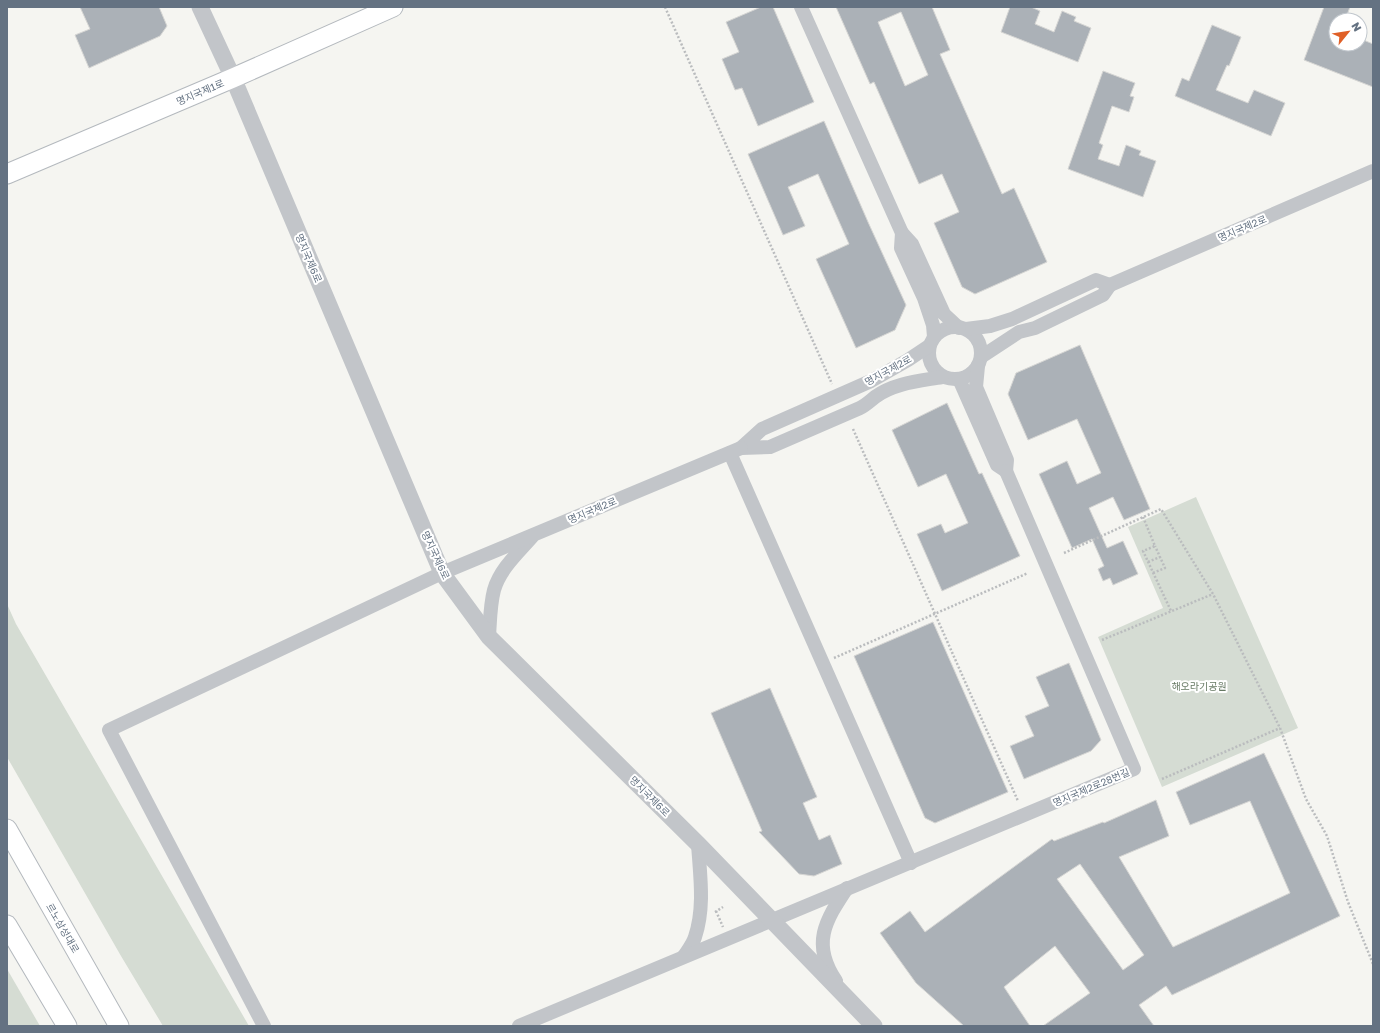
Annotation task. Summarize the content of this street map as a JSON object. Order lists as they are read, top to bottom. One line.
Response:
{"streets":{"main road":["명지국제1로","르노삼성대로"],"street":["명지국제2로","명지국제6로","명지국제2로28번길"]},"crossings":[["명지국제1로","명지국제6로"],["명지국제2로","명지국제6로"],["명지국제2로","명지국제2로28번길"],["명지국제6로","명지국제2로28번길"]],"parks":["해오라기공원"],"north":"top right"}
